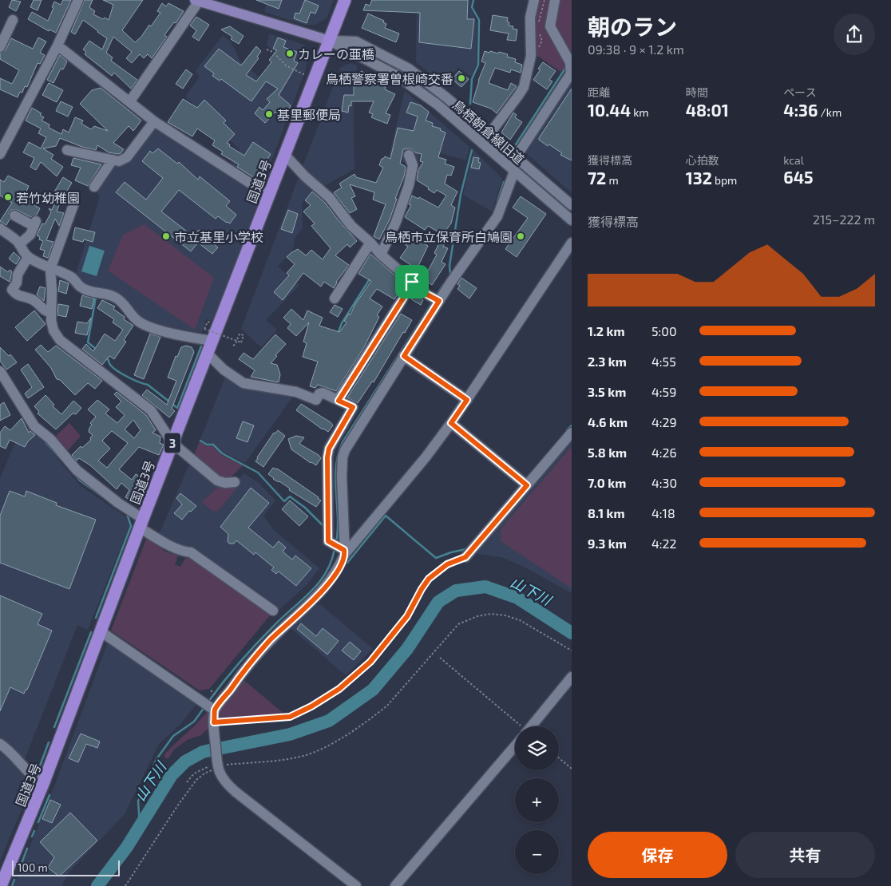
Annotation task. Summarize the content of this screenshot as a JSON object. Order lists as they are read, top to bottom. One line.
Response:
{"streets":{"highway":["国道3号","3"],"street":["鳥栖朝倉線旧道"]},"crossings":[["鳥栖朝倉線旧道","国道3号"]],"water":["山下川"],"places":["カレーの亜橋","鳥栖警察署曽根崎交番","基里郵便局","若竹幼稚園","市立基里小学校","鳥栖市立保育所白鳩園"],"scale_bar":"100 m","page":{"heading":["朝のラン","09:38 · 9 × 1.2 km"],"stats":[["距離","10.44 km"],["時間","48:01"],["ペース","4:36 /km"],["獲得標高","72 m"],["心拍数","132 bpm"],["kcal","645"]],"chart":["獲得標高","215–222 m"],"list":[{"name":"1.2 km","note":"5:00"},{"name":"2.3 km","note":"4:55"},{"name":"3.5 km","note":"4:59"},{"name":"4.6 km","note":"4:29"},{"name":"5.8 km","note":"4:26"},{"name":"7.0 km","note":"4:30"},{"name":"8.1 km","note":"4:18"},{"name":"9.3 km","note":"4:22"}],"map_buttons":["+","−"],"buttons":["保存","共有"],"scale":"100 m"}}
